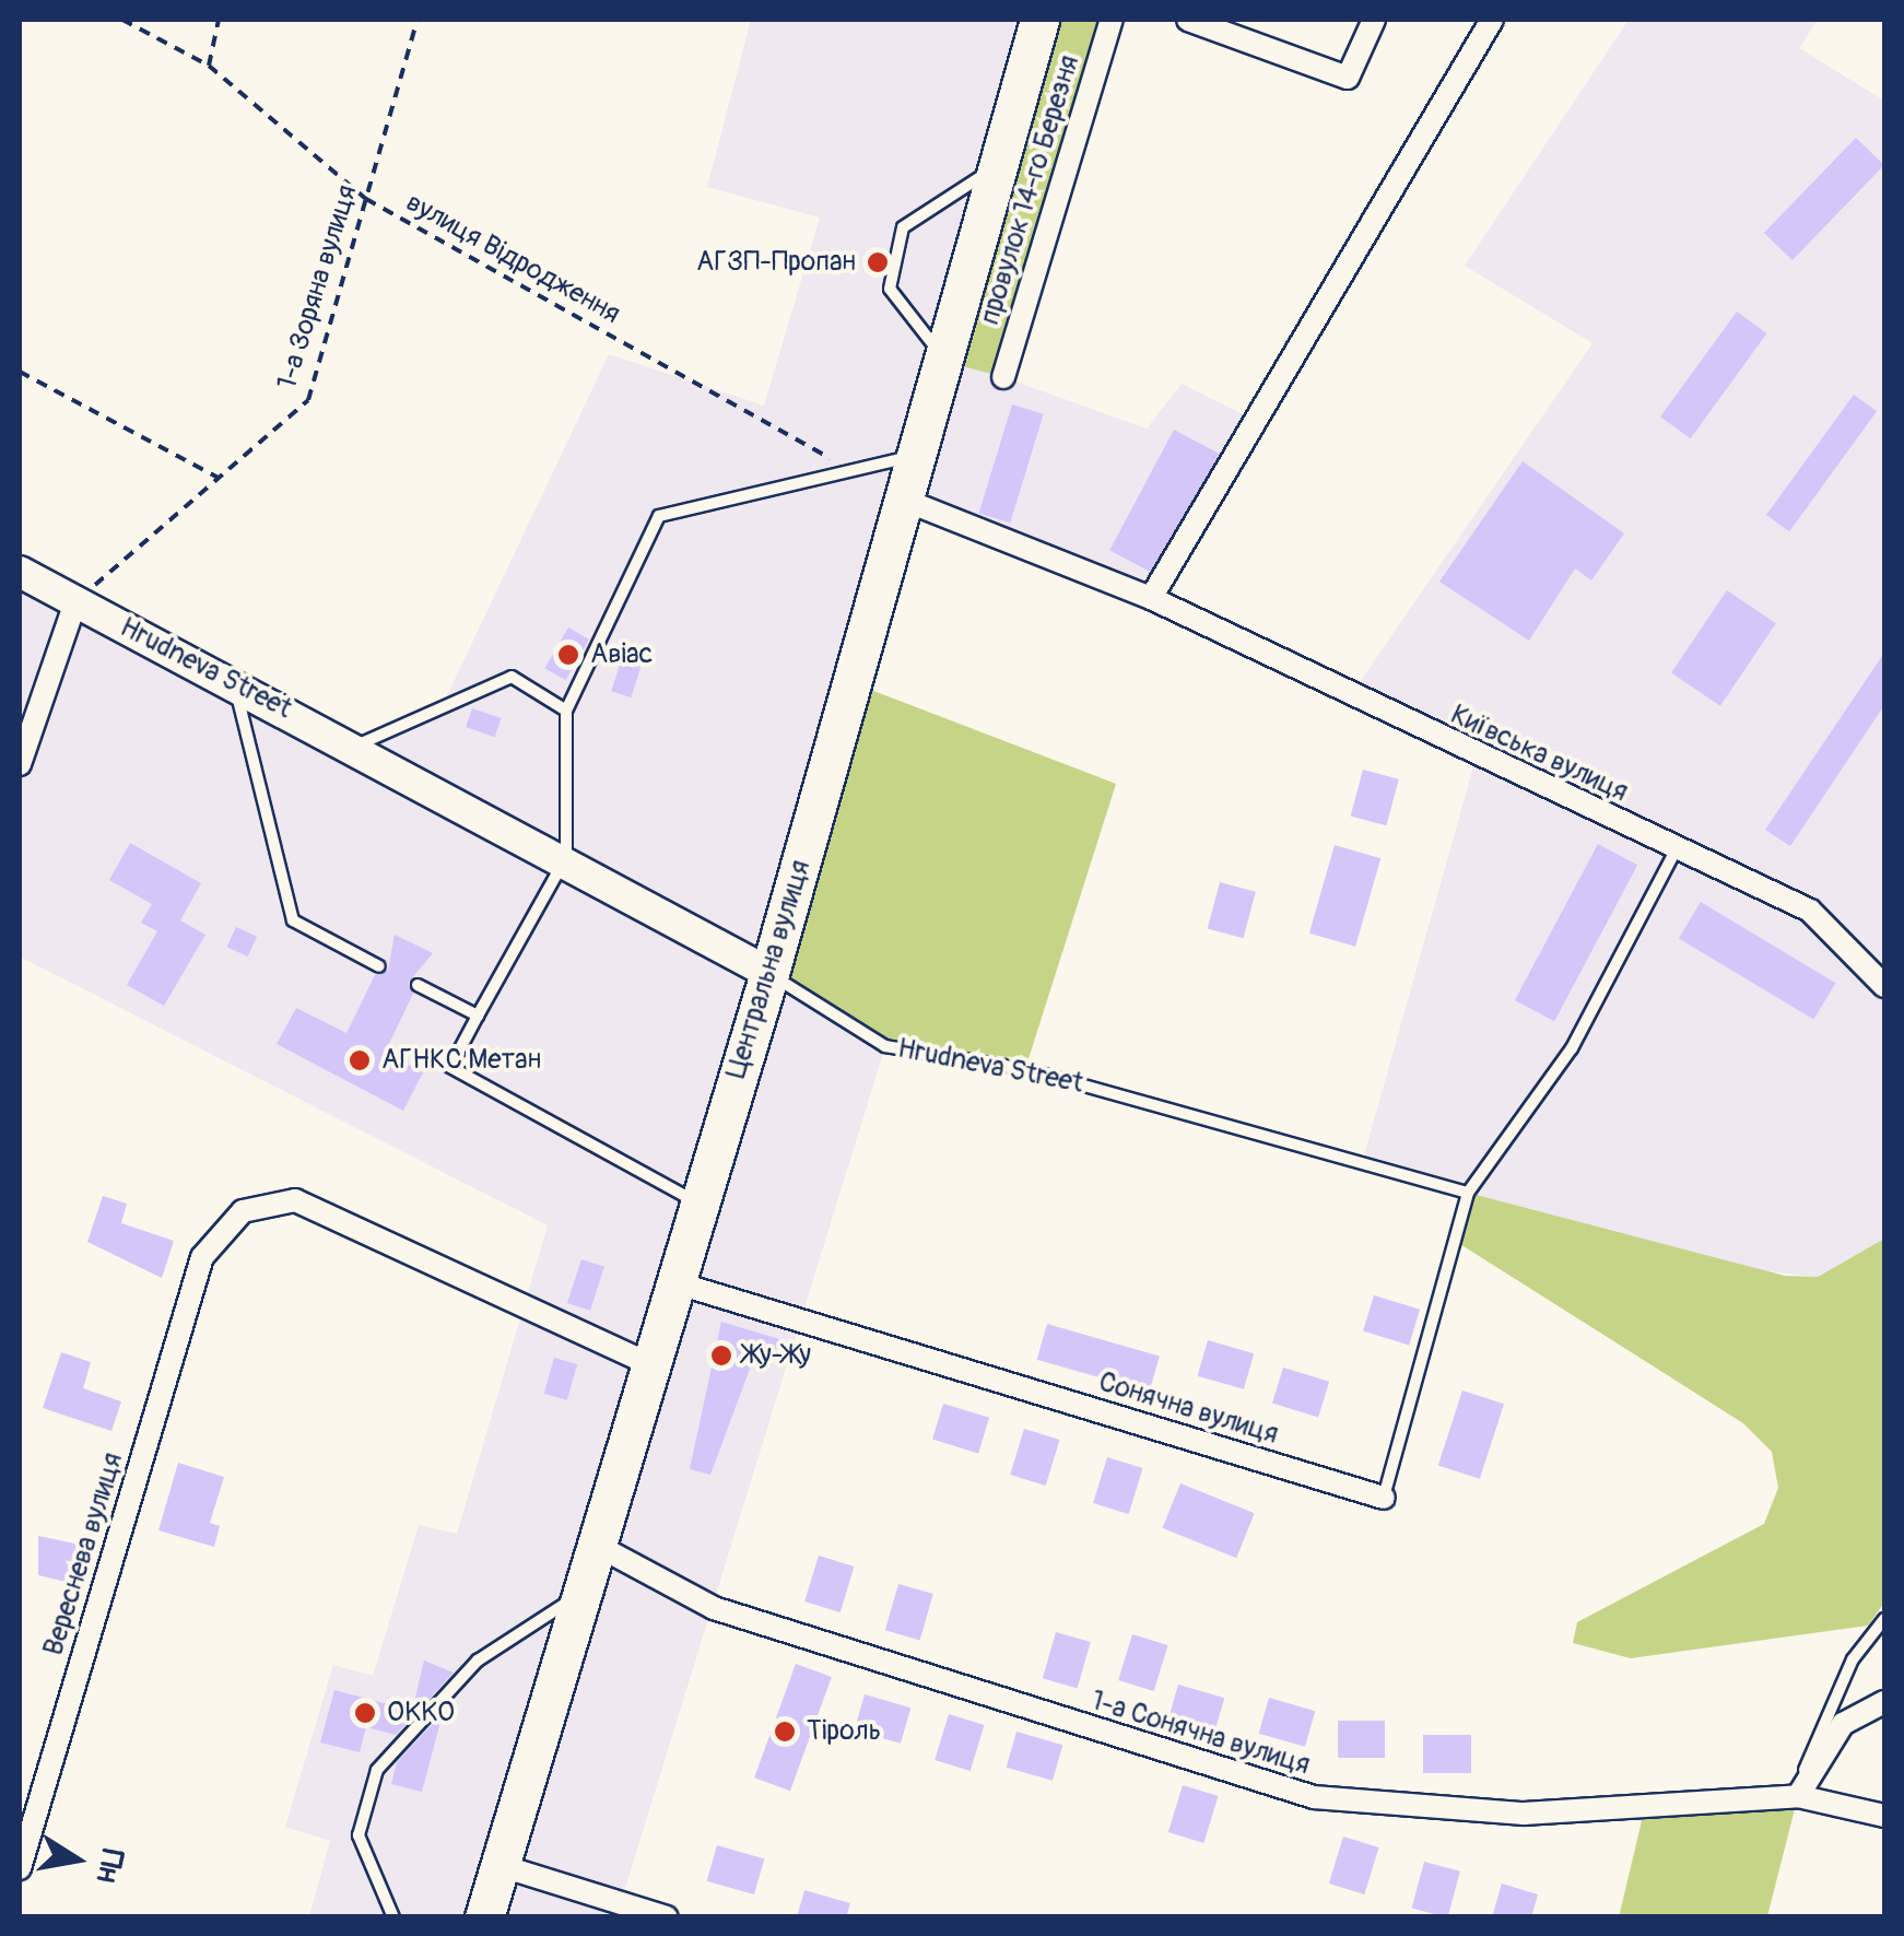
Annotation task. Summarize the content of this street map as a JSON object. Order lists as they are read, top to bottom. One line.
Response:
{"streets":{"highway":["Центральна вулиця"],"street":["провулок 14-го Березня","Hrudneva Street","Київська вулиця","Сонячна вулиця","Вереснева вулиця","1-а Сонячна вулиця"],"path":["вулиця Відродження","1-а Зоряна вулиця"]},"crossings":[["вулиця Відродження","1-а Зоряна вулиця"],["1-а Зоряна вулиця","Hrudneva Street"],["Hrudneva Street","Центральна вулиця"],["Hrudneva Street","Сонячна вулиця"],["Київська вулиця","Центральна вулиця"],["Центральна вулиця","Сонячна вулиця"],["Центральна вулиця","Вереснева вулиця"],["Центральна вулиця","1-а Сонячна вулиця"]],"places":["АГЗП-Пропан","Авіас","АГНКС Метан","Жу-Жу","OKKO","Тіроль"],"north":"right"}
